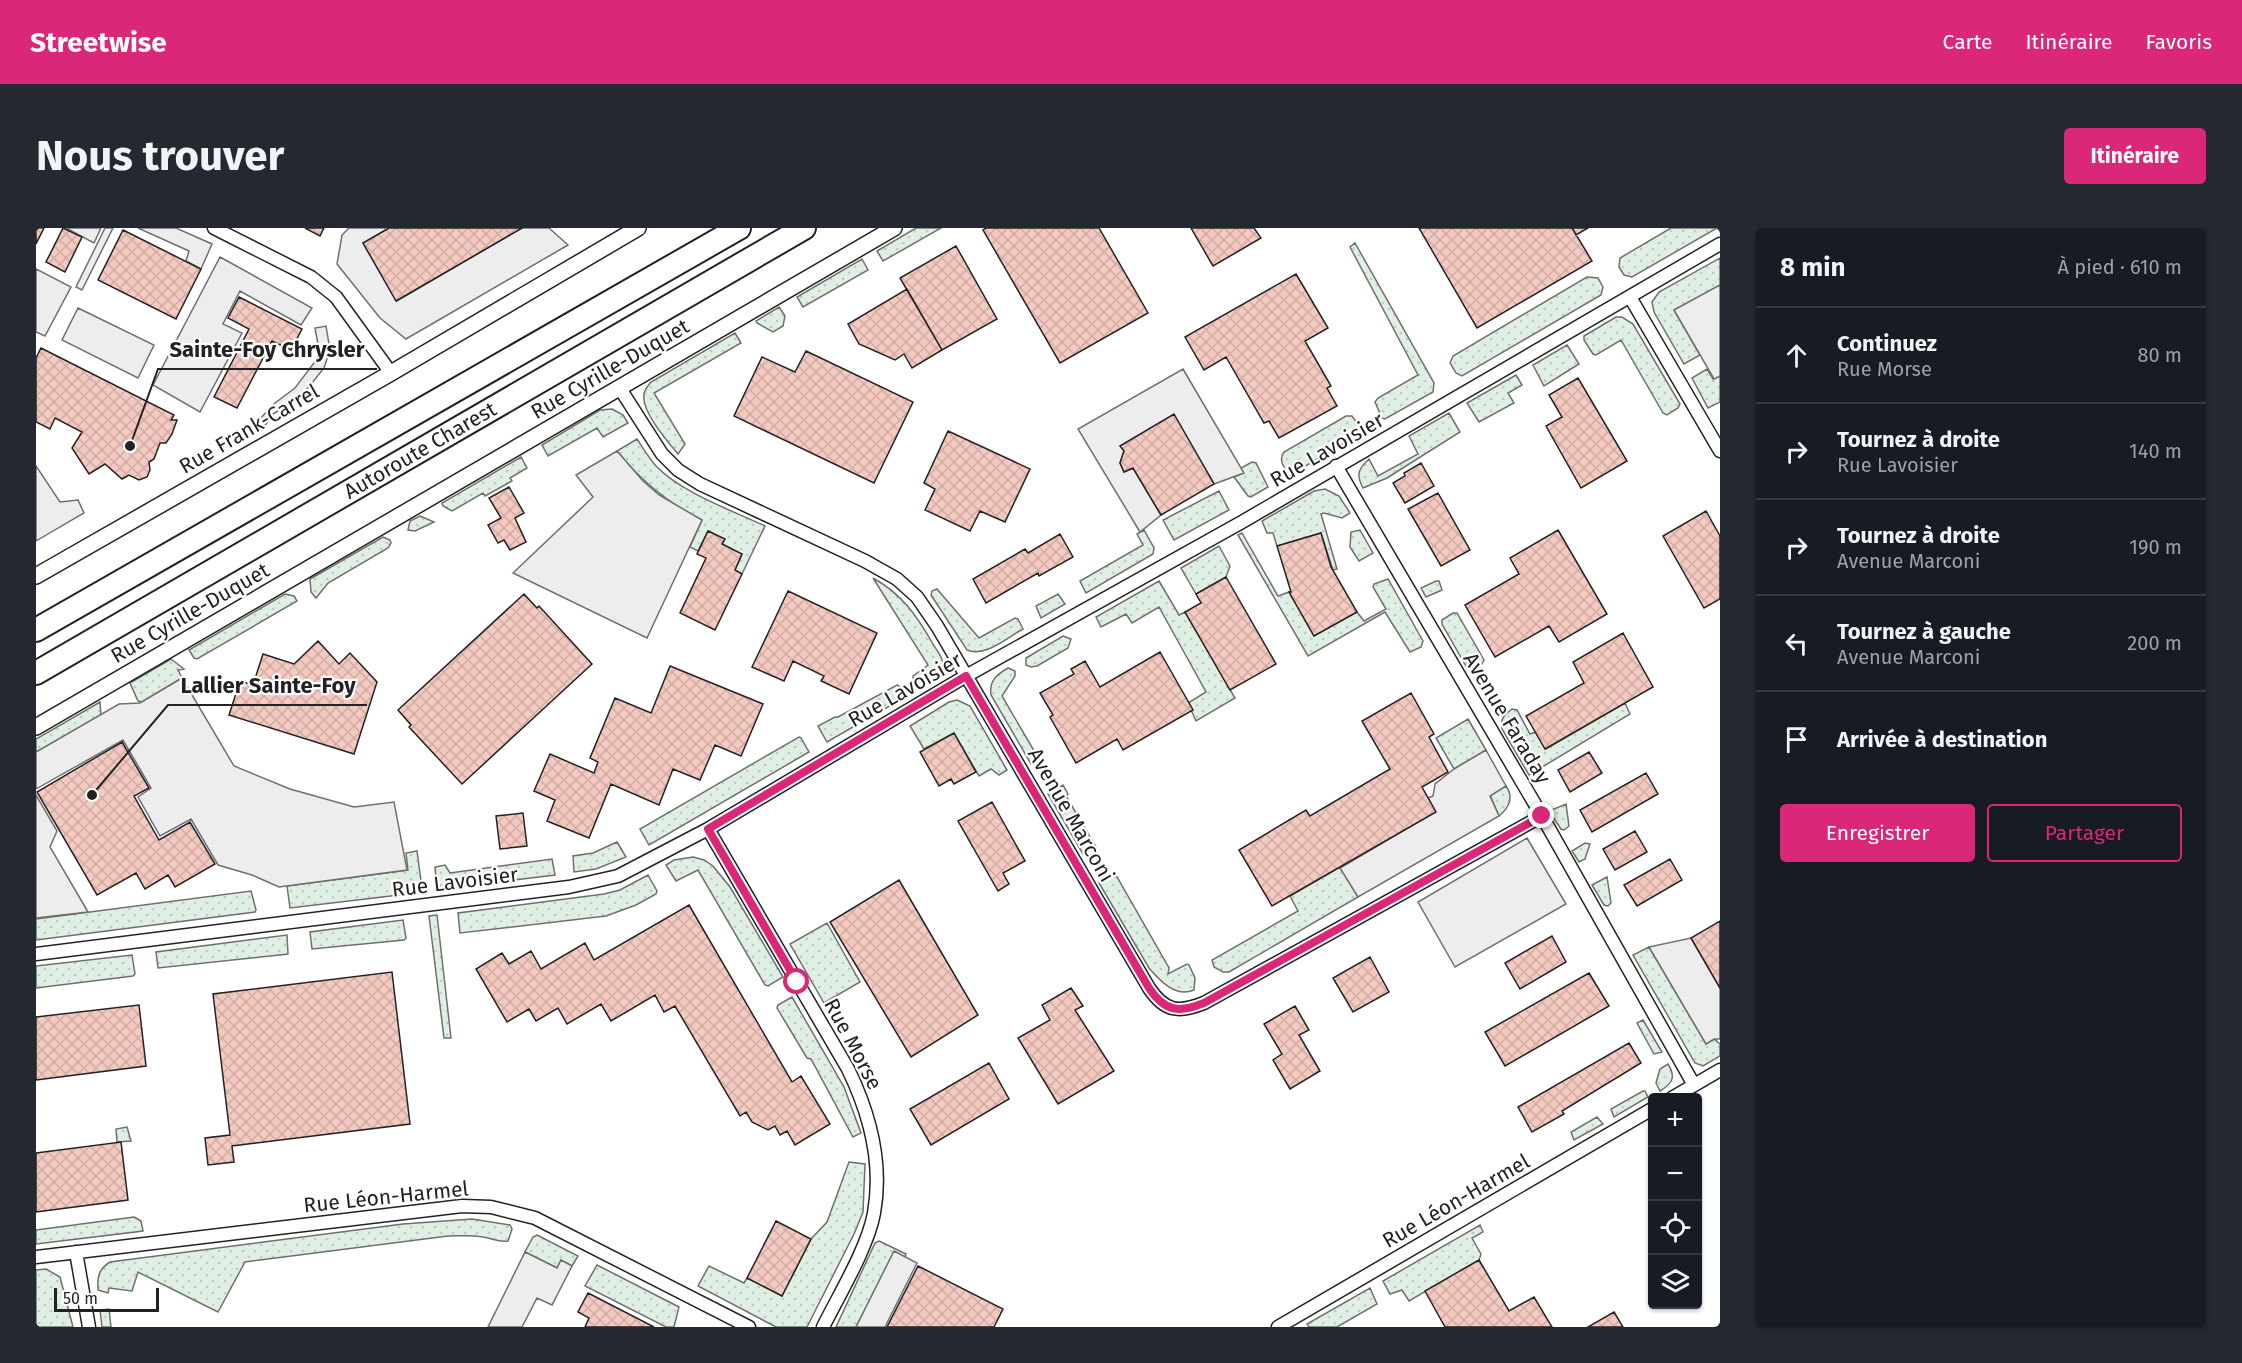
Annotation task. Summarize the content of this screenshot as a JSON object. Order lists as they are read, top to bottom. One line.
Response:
{"streets":{"highway":["Autoroute Charest"],"street":["Rue Cyrille-Duquet","Rue Frank-Carrel","Rue Lavoisier","Avenue Faraday","Avenue Marconi","Rue Morse","Rue Léon-Harmel"]},"crossings":[["Rue Cyrille-Duquet","Avenue Marconi"],["Rue Lavoisier","Avenue Faraday"],["Rue Lavoisier","Avenue Marconi"],["Rue Lavoisier","Rue Morse"],["Avenue Faraday","Avenue Marconi"]],"places":["Sainte-Foy Chrysler","Lallier Sainte-Foy"],"scale_bar":"50 m","page":{"header":"Streetwise","nav":["Carte","Itinéraire","Favoris"],"buttons":["Itinéraire",["Enregistrer","Partager"]],"title":"Nous trouver","heading":["8 min","À pied · 610 m"],"list":[["Continuez","Rue Morse","80 m"],["Tournez à droite","Rue Lavoisier","140 m"],["Tournez à droite","Avenue Marconi","190 m"],["Tournez à gauche","Avenue Marconi","200 m"],"Arrivée à destination"],"map_buttons":["+","−"],"scale":"50 m"}}
